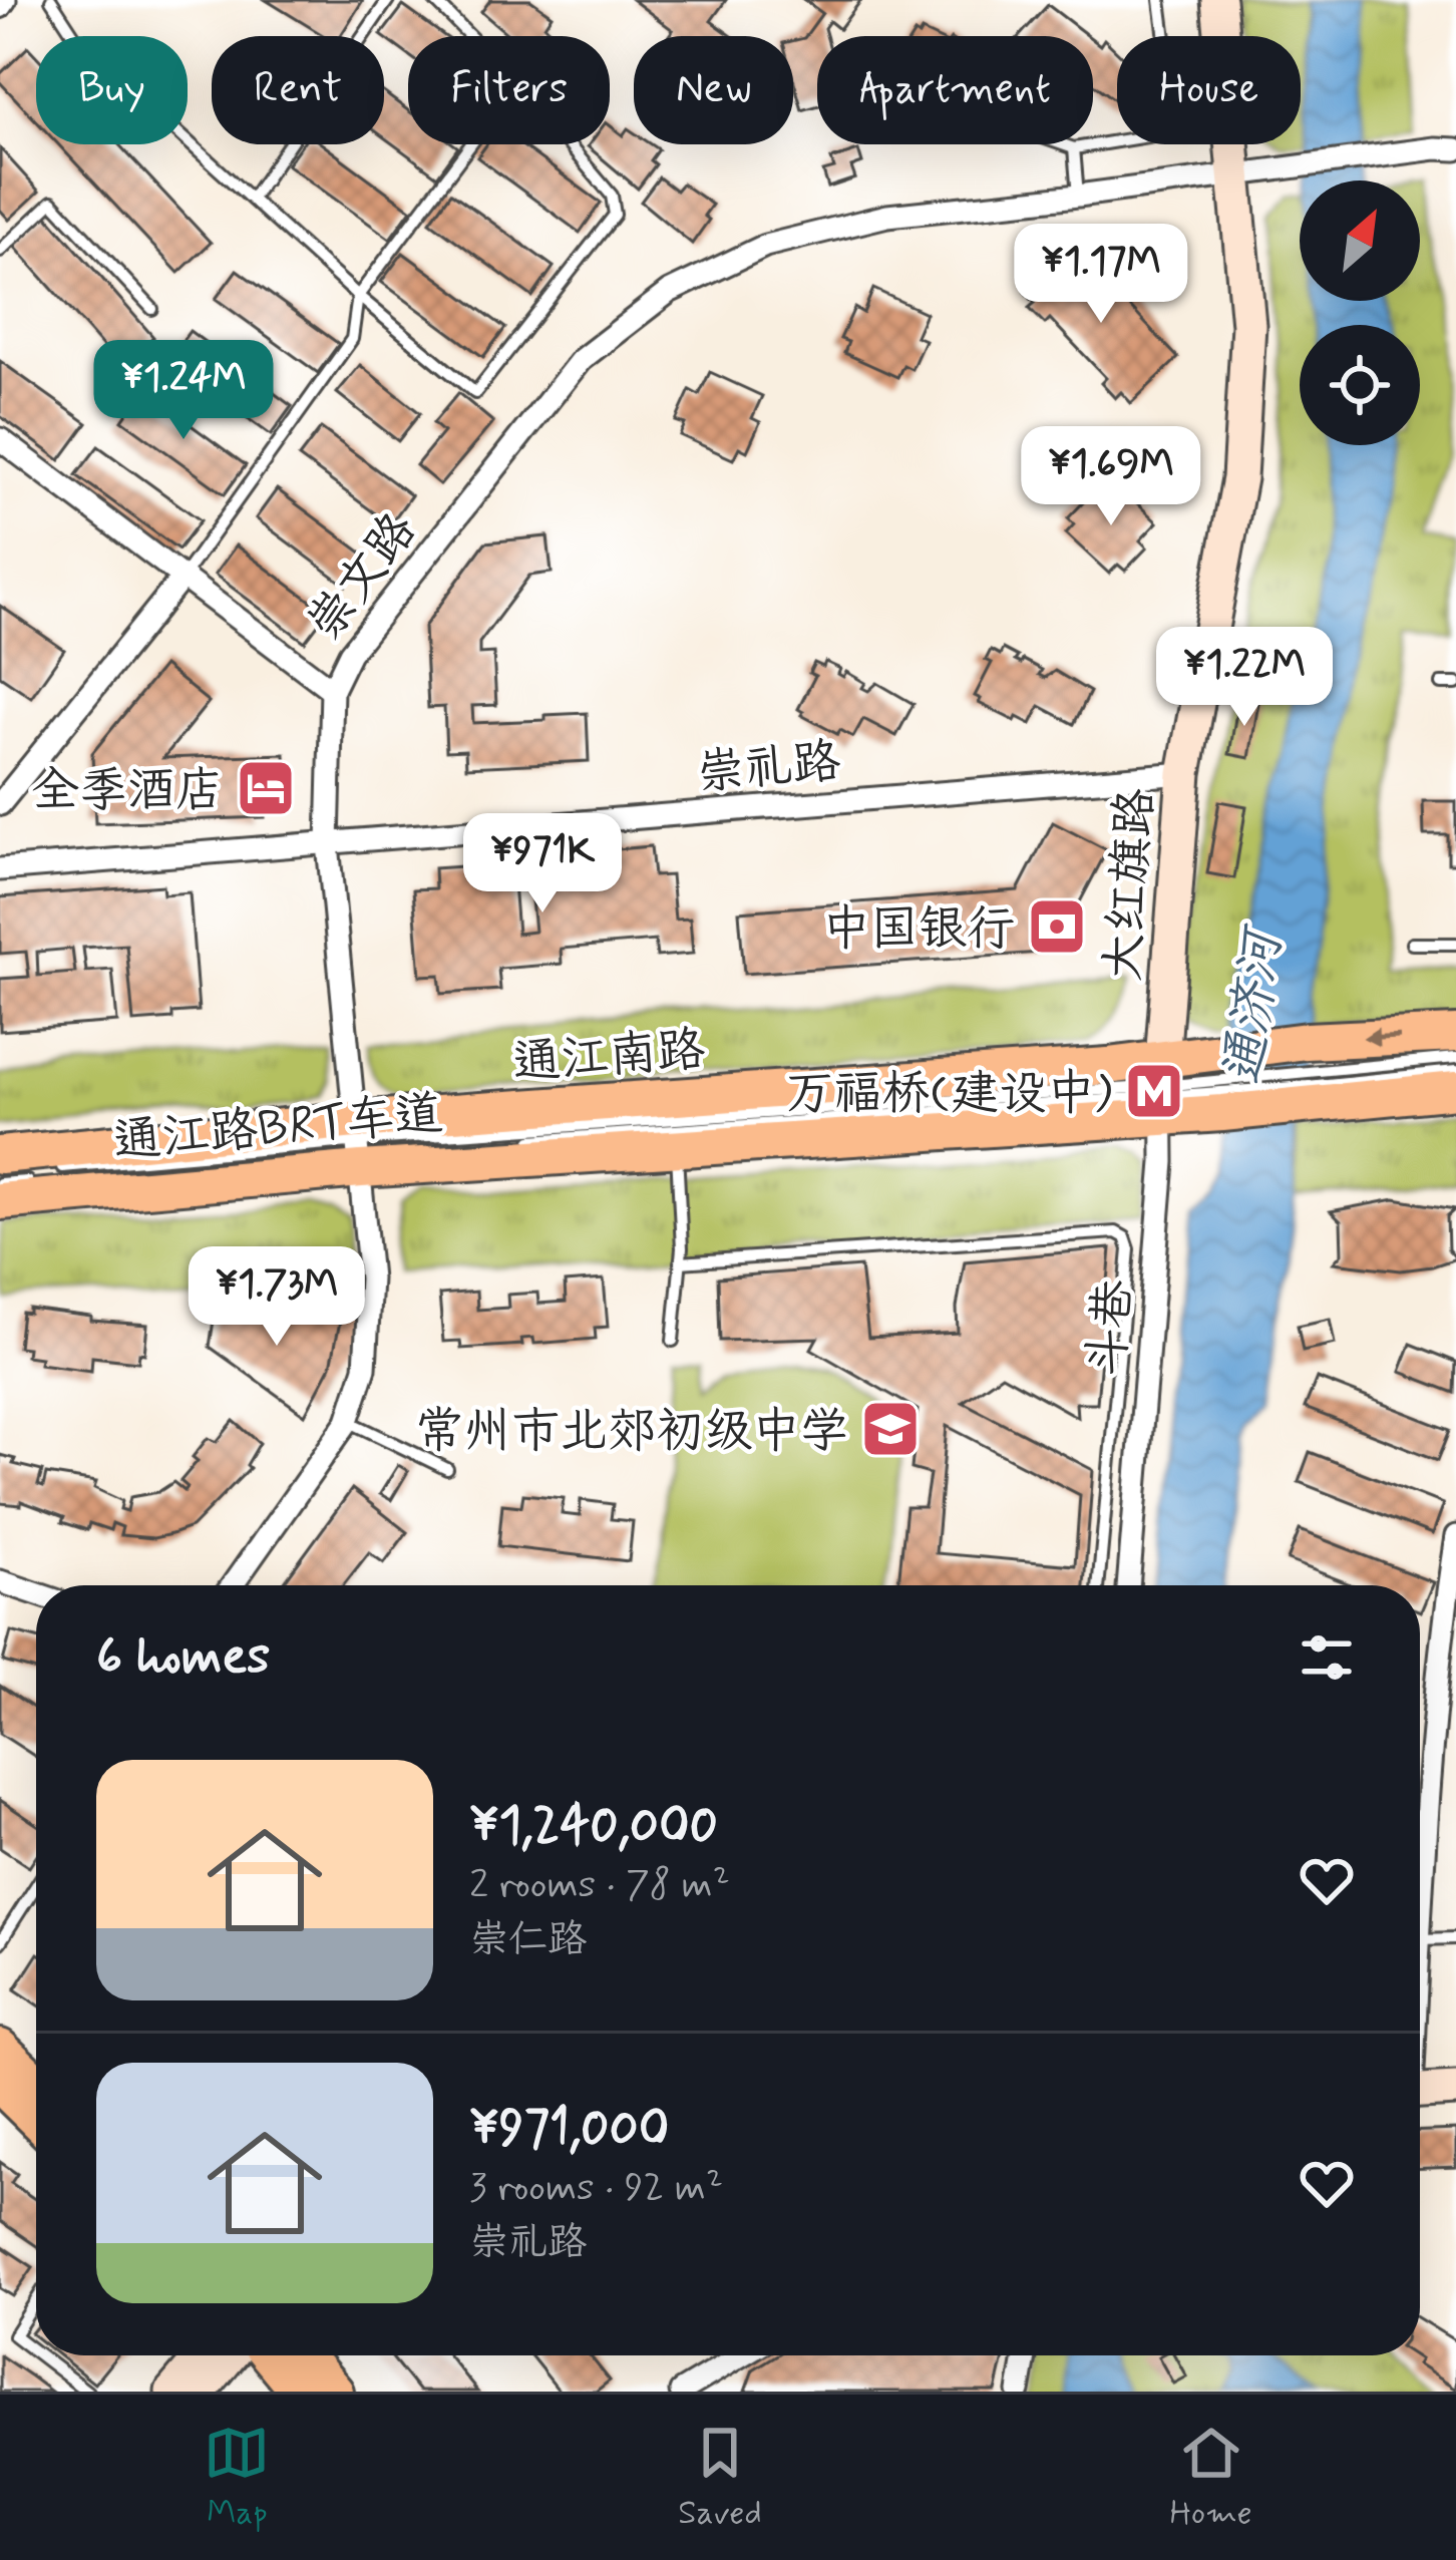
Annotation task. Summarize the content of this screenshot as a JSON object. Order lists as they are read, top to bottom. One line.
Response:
{"streets":{"main road":["通江南路"],"street":["崇文路","崇礼路","大红旗路","斗巷"],"lane":["通江路BRT车道"]},"crossings":[["崇文路","崇礼路"],["崇文路","大红旗路"],["崇文路","通江南路"],["崇文路","通江路BRT车道"],["崇礼路","大红旗路"],["大红旗路","通江南路"],["大红旗路","斗巷"],["通江南路","通江路BRT车道"],["通江南路","斗巷"]],"water":["通济河"],"places":{"hotel":["全季酒店"],"bank":["中国银行"],"metro station":["万福桥(建设中)"],"school or university":["常州市北郊初级中学"]},"north":"top right","page":{"chip":["Buy","Rent","Filters","New","Apartment","House"],"price":["¥1.17M","¥1.24M","¥1.69M","¥1.22M","¥971K","¥1.73M"],"heading":"6 homes","list":[{"name":"¥1,240,000","note":"2 rooms · 78 m² · 崇仁路"},{"name":"¥971,000","note":"3 rooms · 92 m² · 崇礼路"}],"tabs":["Map","Saved","Home"]}}
